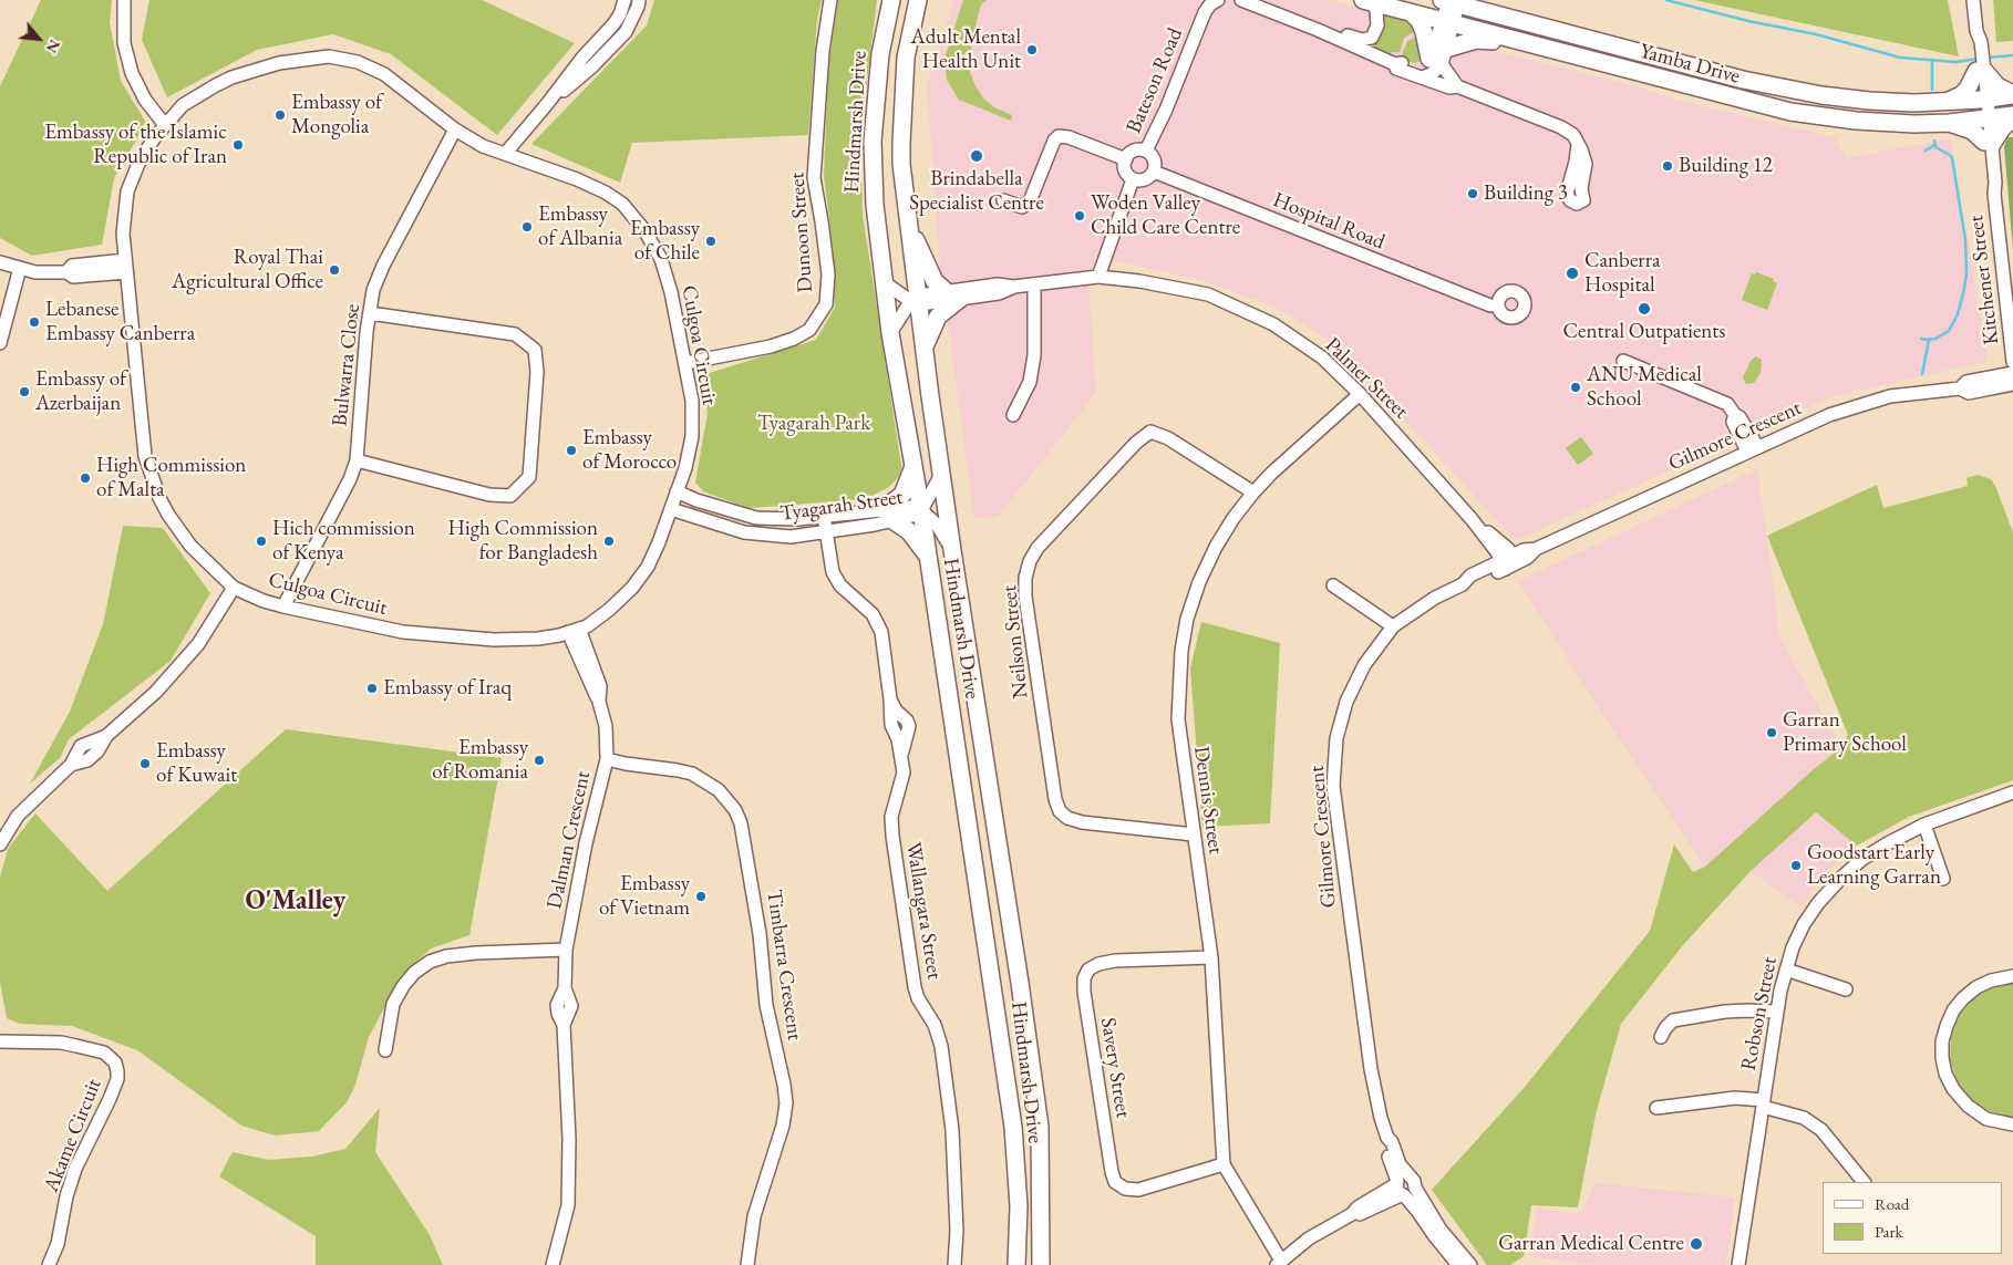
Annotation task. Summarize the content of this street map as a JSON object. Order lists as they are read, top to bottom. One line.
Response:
{"streets":{"main road":["Yamba Drive","Hindmarsh Drive"],"street":["Bateson Road","Hospital Road","Dunoon Street","Kitchener Street","Culgoa Circuit","Bulwarra Close","Palmer Street","Gilmore Crescent","Tyagarah Street","Neilson Street","Dennis Street","Dalman Crescent","Wallangara Street","Timbarra Crescent","Robson Street","Savery Street","Akame Circuit"]},"crossings":[["Yamba Drive","Kitchener Street"],["Bateson Road","Hospital Road"],["Hindmarsh Drive","Palmer Street"],["Hindmarsh Drive","Tyagarah Street"],["Dunoon Street","Culgoa Circuit"],["Culgoa Circuit","Bulwarra Close"],["Culgoa Circuit","Tyagarah Street"],["Culgoa Circuit","Dalman Crescent"],["Palmer Street","Gilmore Crescent"],["Palmer Street","Dennis Street"],["Tyagarah Street","Wallangara Street"],["Neilson Street","Dennis Street"],["Dennis Street","Savery Street"],["Dalman Crescent","Timbarra Crescent"]],"districts":["O'Malley"],"parks":["Tyagarah Park"],"places":["Adult Mental Health Unit","Embassy of Mongolia","Embassy of the Islamic Republic of Iran","Brindabella Specialist Centre","Building 12","Building 3","Woden Valley Child Care Centre","Embassy of Albania","Embassy of Chile","Royal Thai Agricultural Office","Canberra Hospital","Central Outpatients","Lebanese Embassy Canberra","ANU Medical School","Embassy of Azerbaijan","Embassy of Morocco","High Commission of Malta","Hich commission of Kenya","High Commission for Bangladesh","Embassy of Iraq","Garran Primary School","Embassy of Romania","Embassy of Kuwait","Goodstart Early Learning Garran","Embassy of Vietnam","Garran Medical Centre"],"legend":["Road","Park"],"north":"bottom right"}
